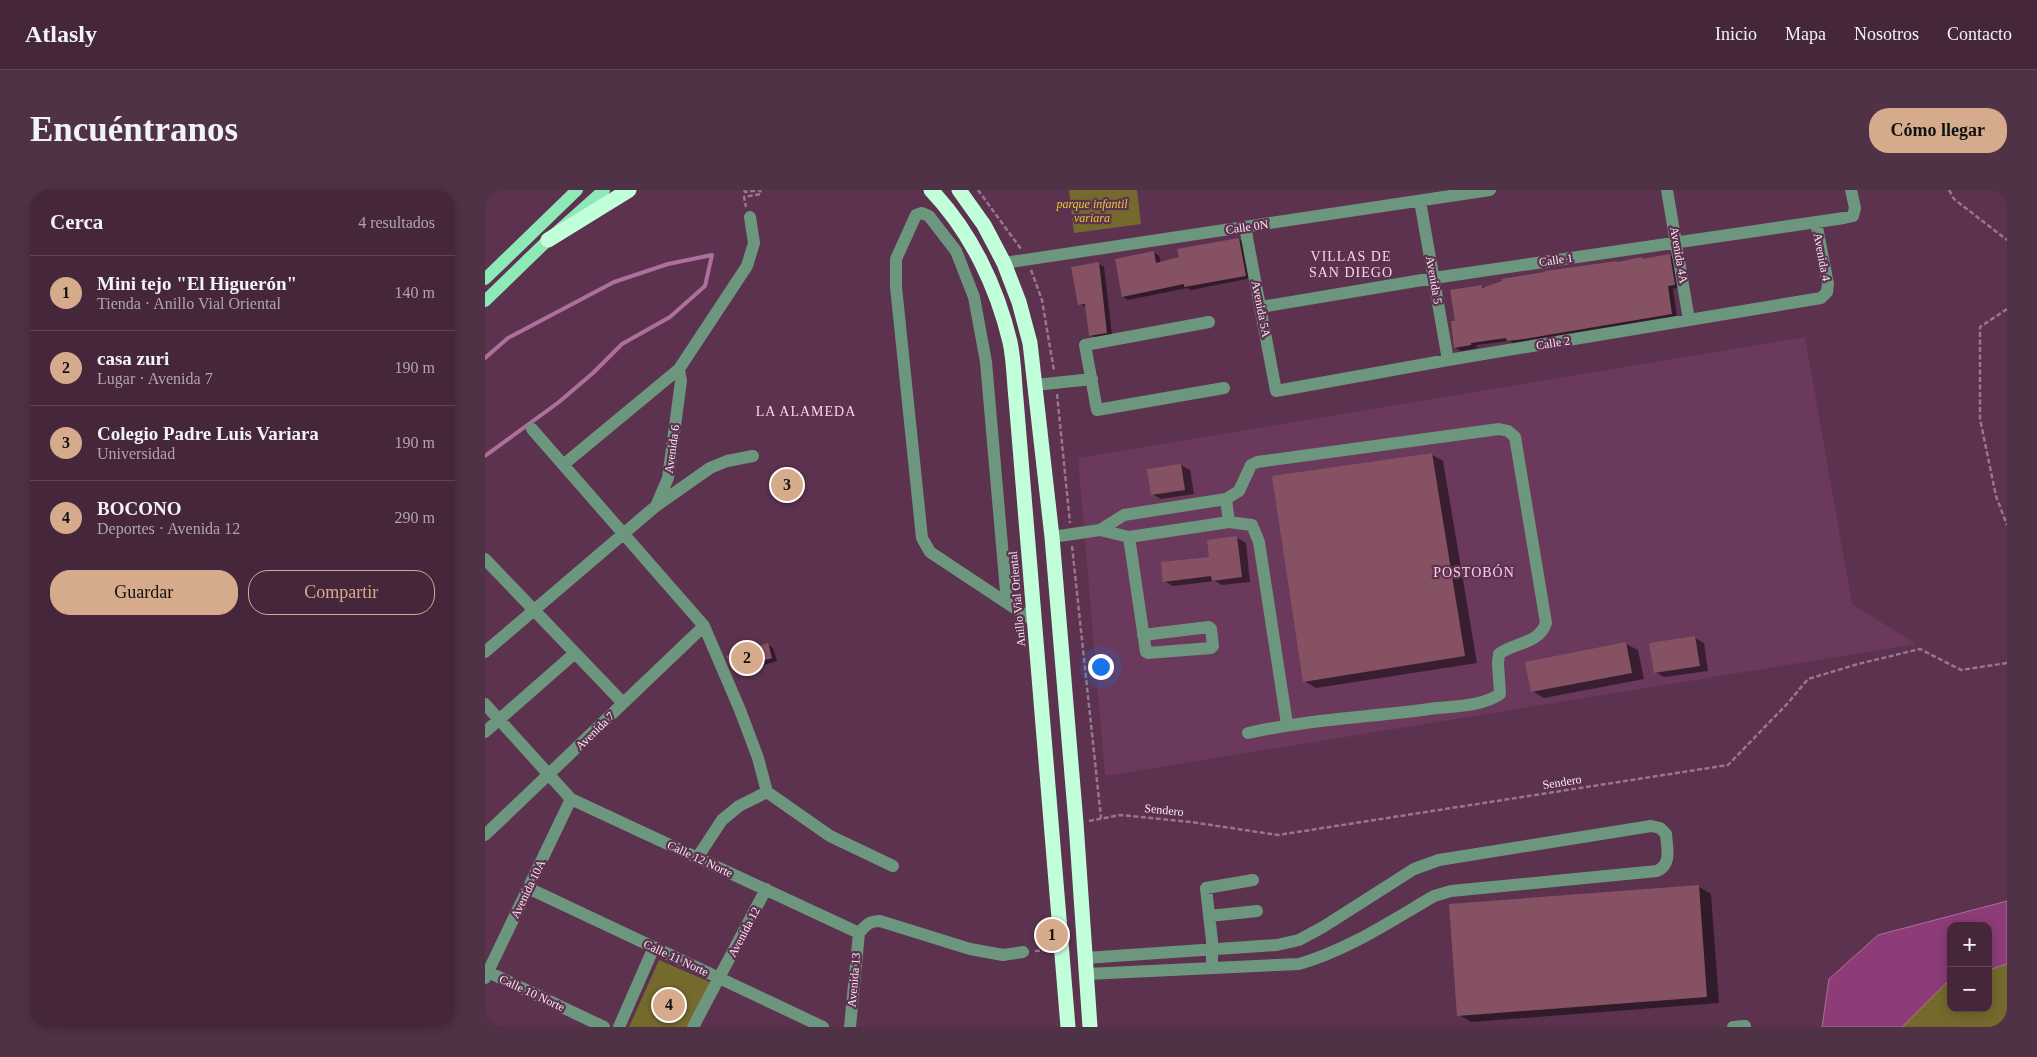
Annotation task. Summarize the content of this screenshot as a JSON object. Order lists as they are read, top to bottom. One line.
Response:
{"streets":{"highway":["Anillo Vial Oriental"],"street":["Calle 0N","Avenida 4A","Avenida 4","Calle 1","Avenida 5","Avenida 5A","Calle 2","Avenida 6","Avenida 7","Calle 12 Norte","Avenida 10A","Avenida 12","Calle 11 Norte","Avenida 13","Calle 10 Norte"],"path":["Sendero"]},"crossings":[["Calle 0N","Avenida 5"],["Calle 0N","Avenida 5A"],["Avenida 4A","Calle 1"],["Avenida 4A","Calle 2"],["Avenida 4","Calle 1"],["Avenida 4","Calle 2"],["Calle 1","Avenida 5"],["Calle 1","Avenida 5A"],["Avenida 5","Calle 2"],["Avenida 5A","Calle 2"],["Avenida 7","Calle 12 Norte"],["Calle 12 Norte","Avenida 10A"],["Calle 12 Norte","Avenida 12"],["Calle 12 Norte","Avenida 13"],["Avenida 10A","Calle 11 Norte"],["Avenida 10A","Calle 10 Norte"],["Avenida 12","Calle 11 Norte"]],"districts":["VILLAS DE SAN DIEGO","LA ALAMEDA","POSTOBÓN"],"parks":["parque infantil variara"],"page":{"header":"Atlasly","nav":["Inicio","Mapa","Nosotros","Contacto"],"buttons":["Cómo llegar",["Guardar","Compartir"]],"title":"Encuéntranos","heading":["Cerca","4 resultados"],"list":[{"mark":"1","name":"Mini tejo \"El Higuerón\"","note":"Tienda · Anillo Vial Oriental","value":"140 m"},{"mark":"2","name":"casa zuri","note":"Lugar · Avenida 7","value":"190 m"},{"mark":"3","name":"Colegio Padre Luis Variara","note":"Universidad","value":"190 m"},{"mark":"4","name":"BOCONO","note":"Deportes · Avenida 12","value":"290 m"}],"pins":["3","2","1","4"],"map_buttons":["+","−"]}}
